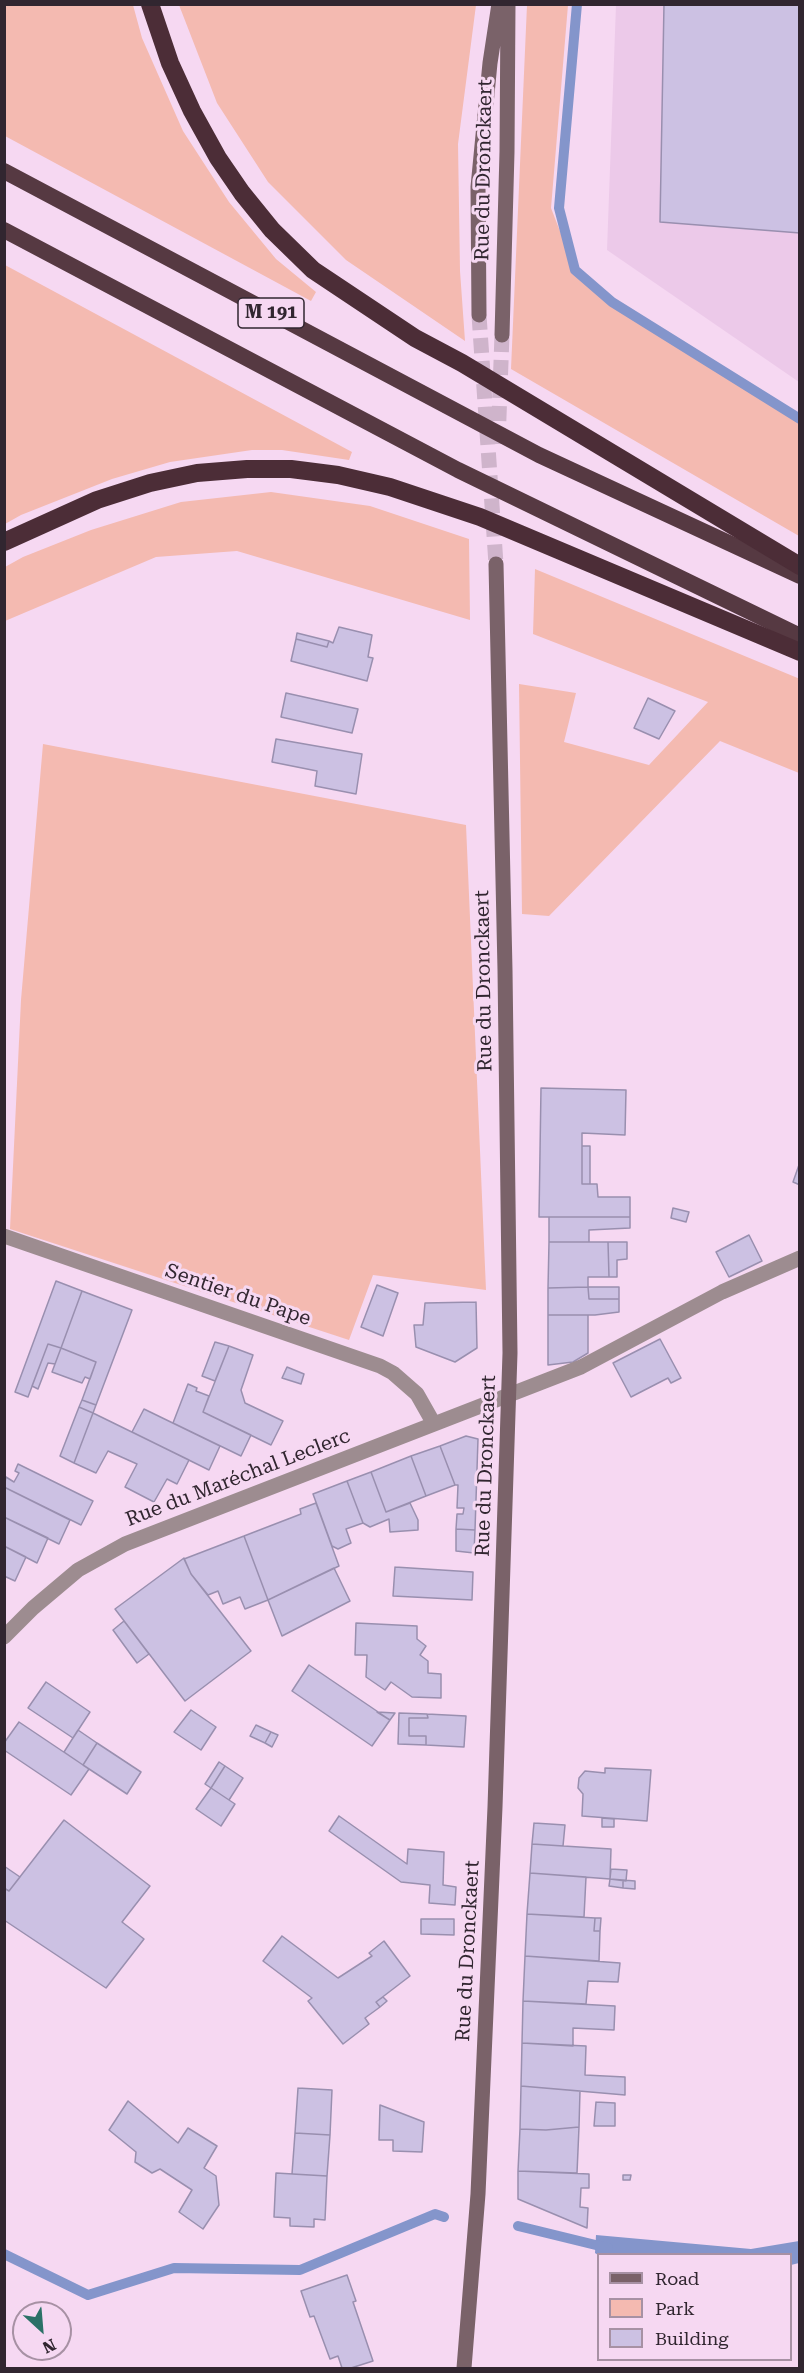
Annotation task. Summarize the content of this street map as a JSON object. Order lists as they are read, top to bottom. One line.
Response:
{"streets":{"highway":["M 191"],"main road":["Rue du Dronckaert"],"street":["Sentier du Pape","Rue du Maréchal Leclerc"]},"crossings":[["Rue du Dronckaert","Rue du Maréchal Leclerc"],["Sentier du Pape","Rue du Maréchal Leclerc"]],"legend":["Road","Park","Building"],"north":"bottom right"}
